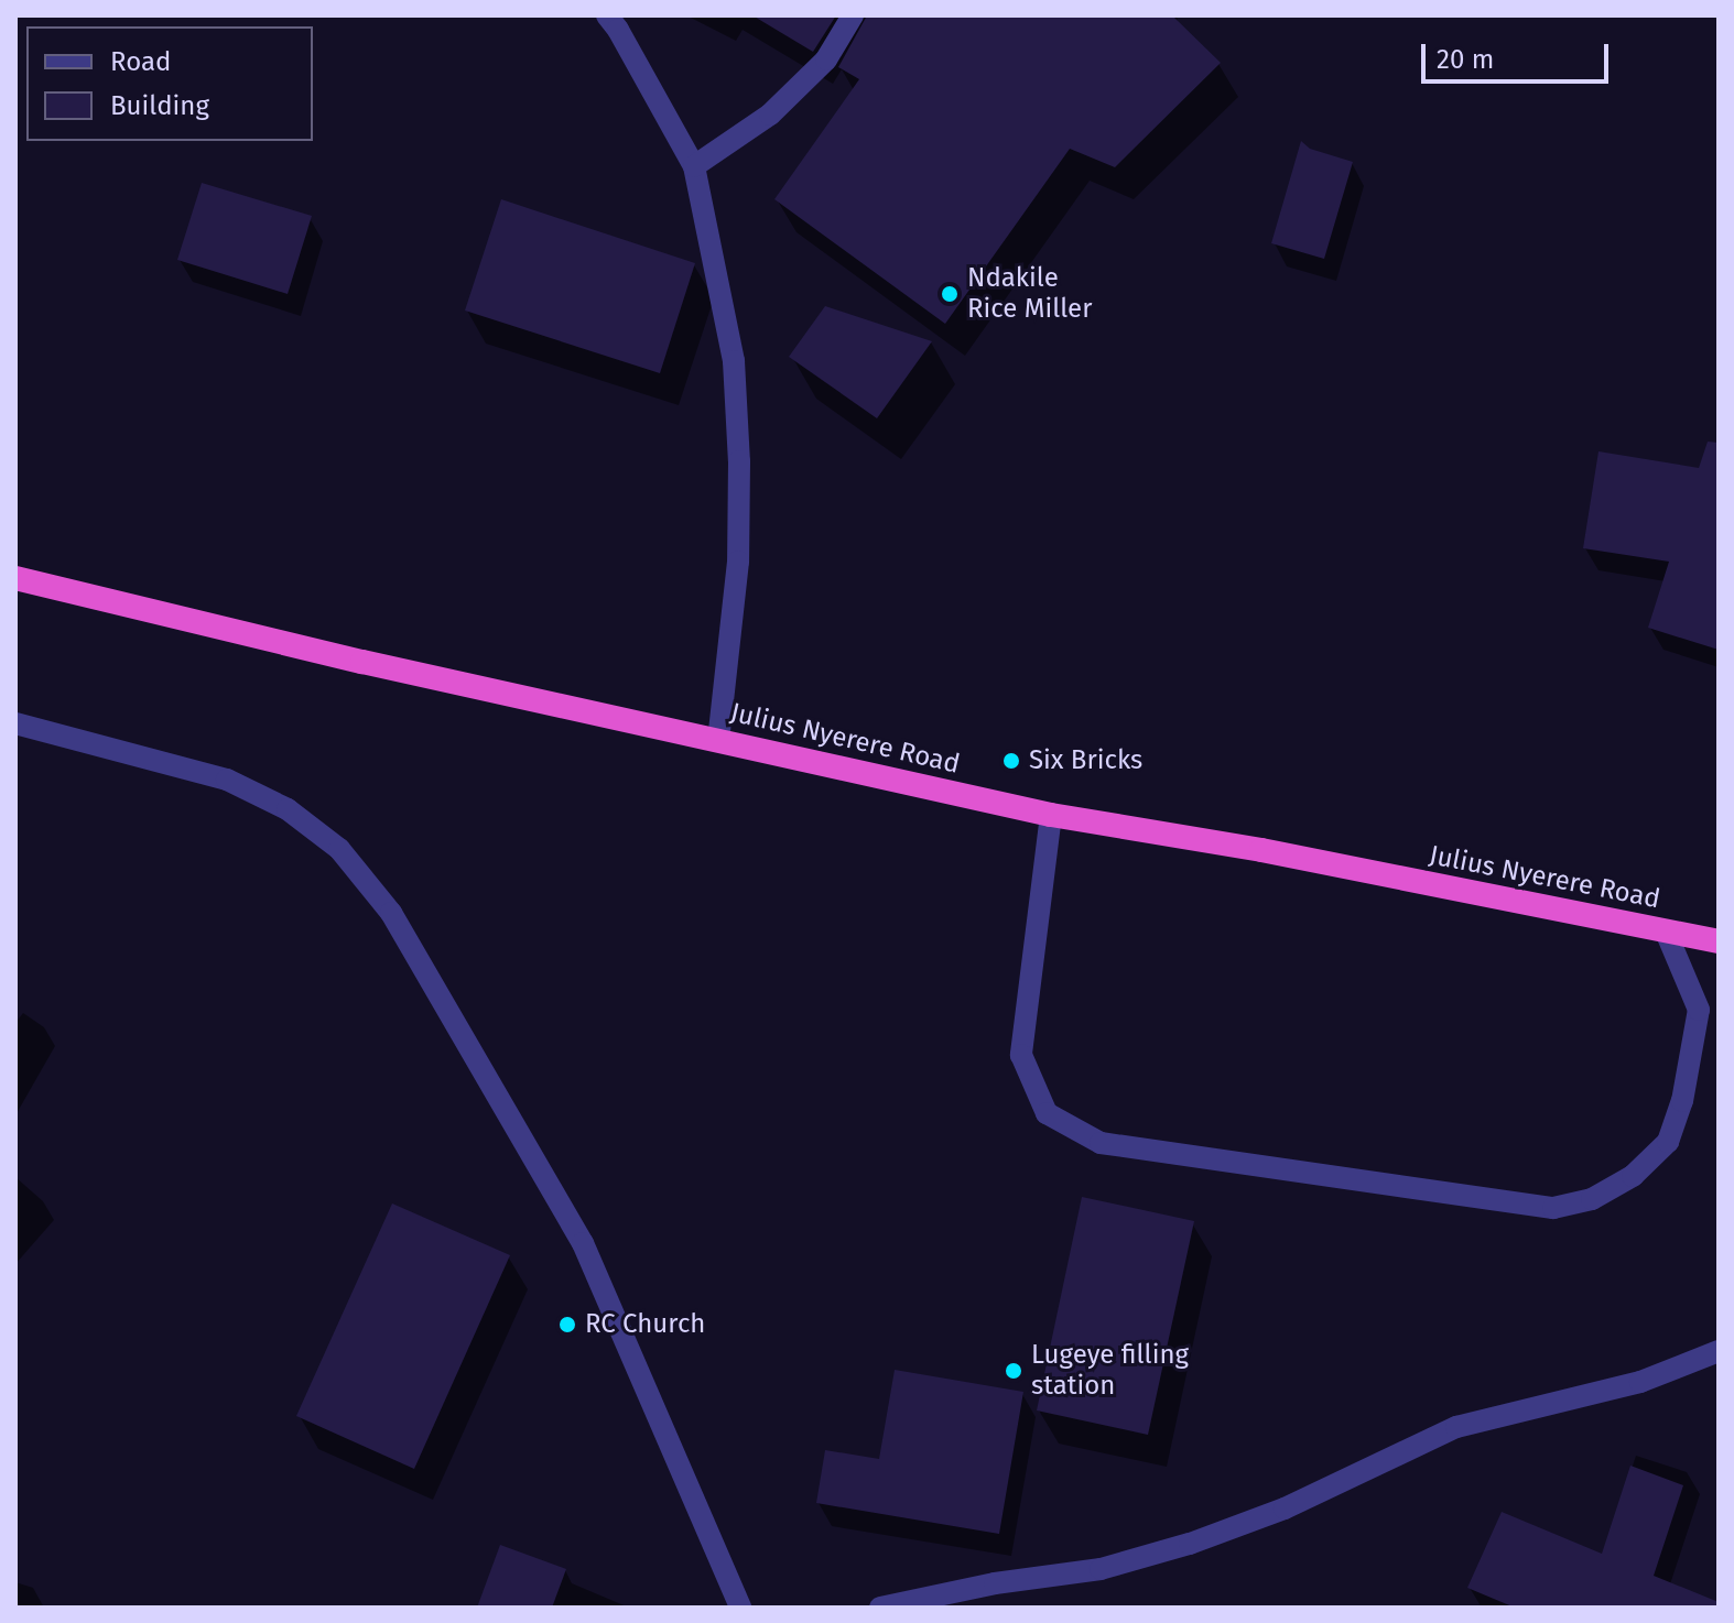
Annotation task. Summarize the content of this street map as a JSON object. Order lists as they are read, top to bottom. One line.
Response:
{"streets":{"highway":["Julius Nyerere Road"]},"places":["Ndakile Rice Miller","Six Bricks","RC Church","Lugeye filling station"],"legend":["Road","Building"],"scale_bar":"20 m"}
